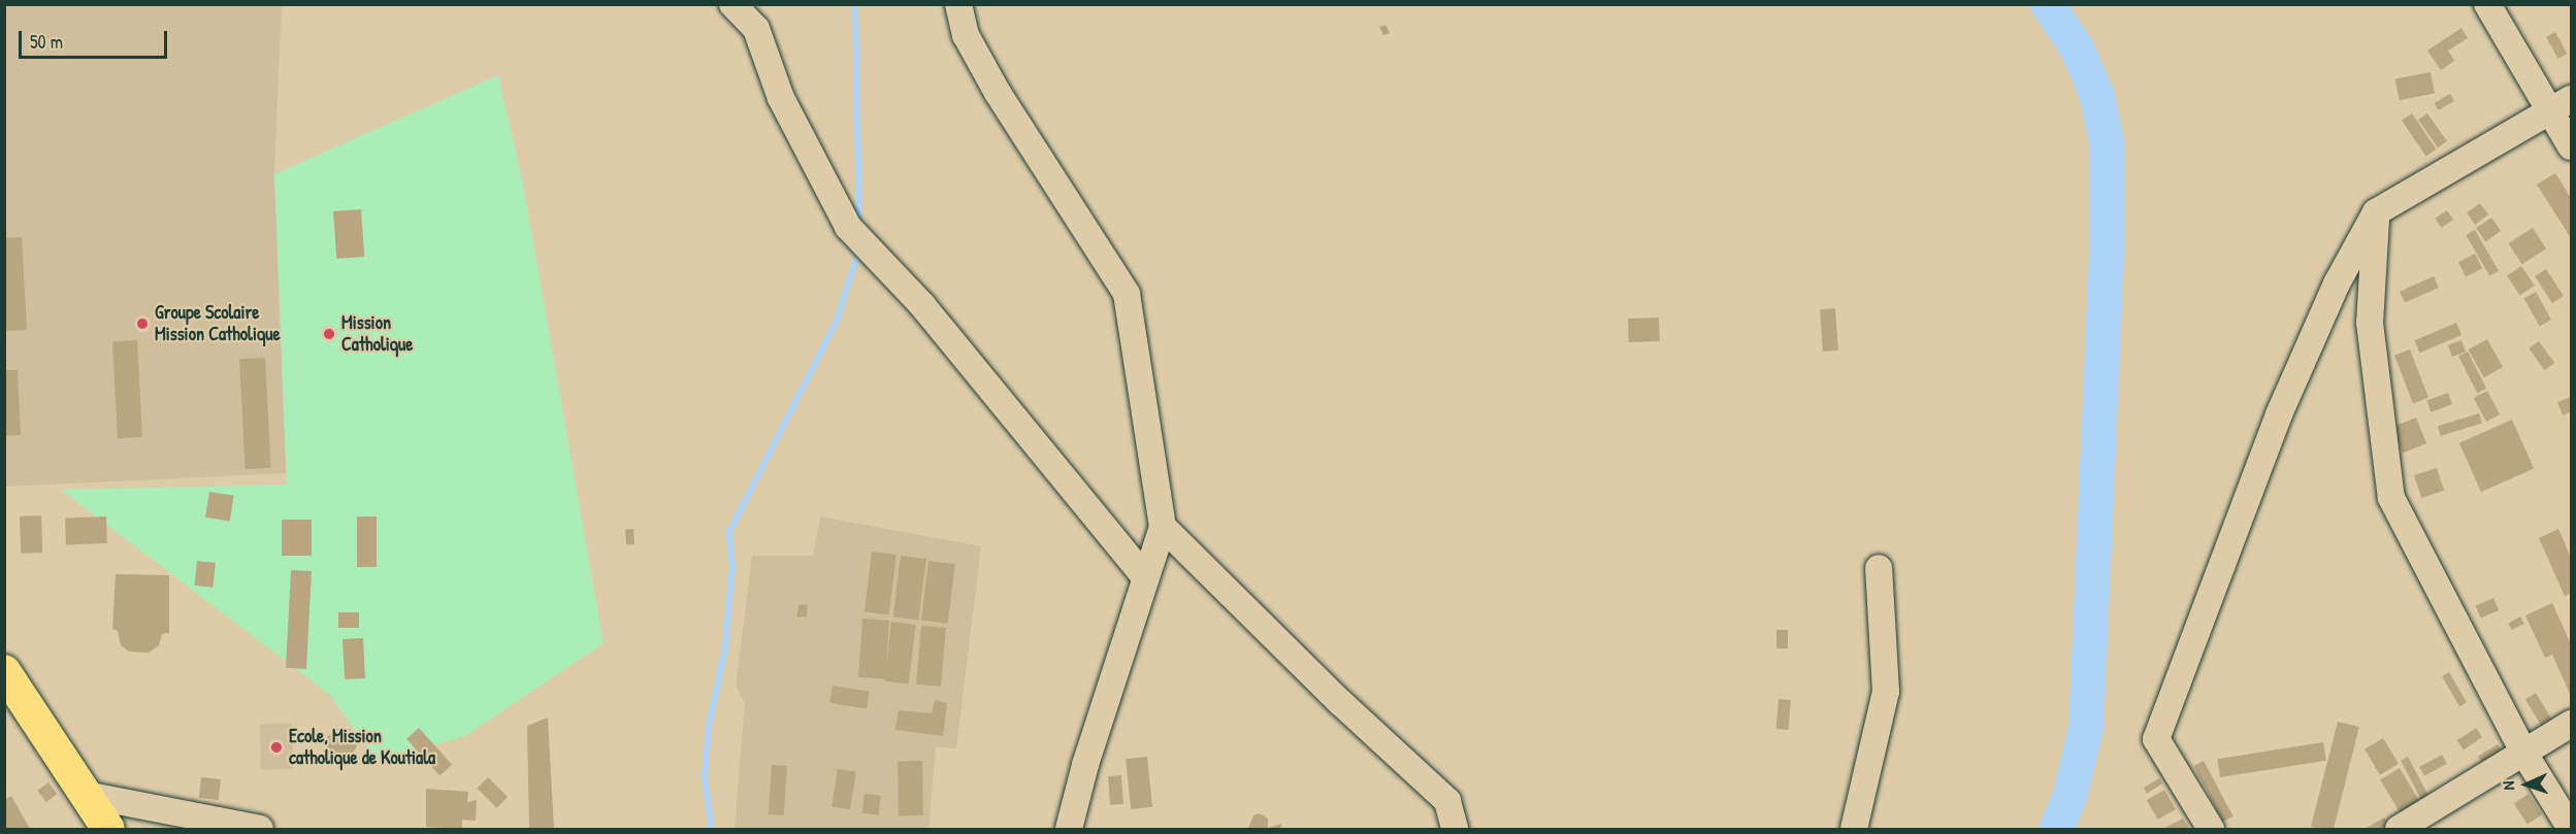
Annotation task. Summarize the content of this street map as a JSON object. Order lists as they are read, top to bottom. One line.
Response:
{"places":["Groupe Scolaire Mission Catholique","Mission Catholique","Ecole, Mission catholique de Koutiala"],"scale_bar":"50 m","north":"left"}
